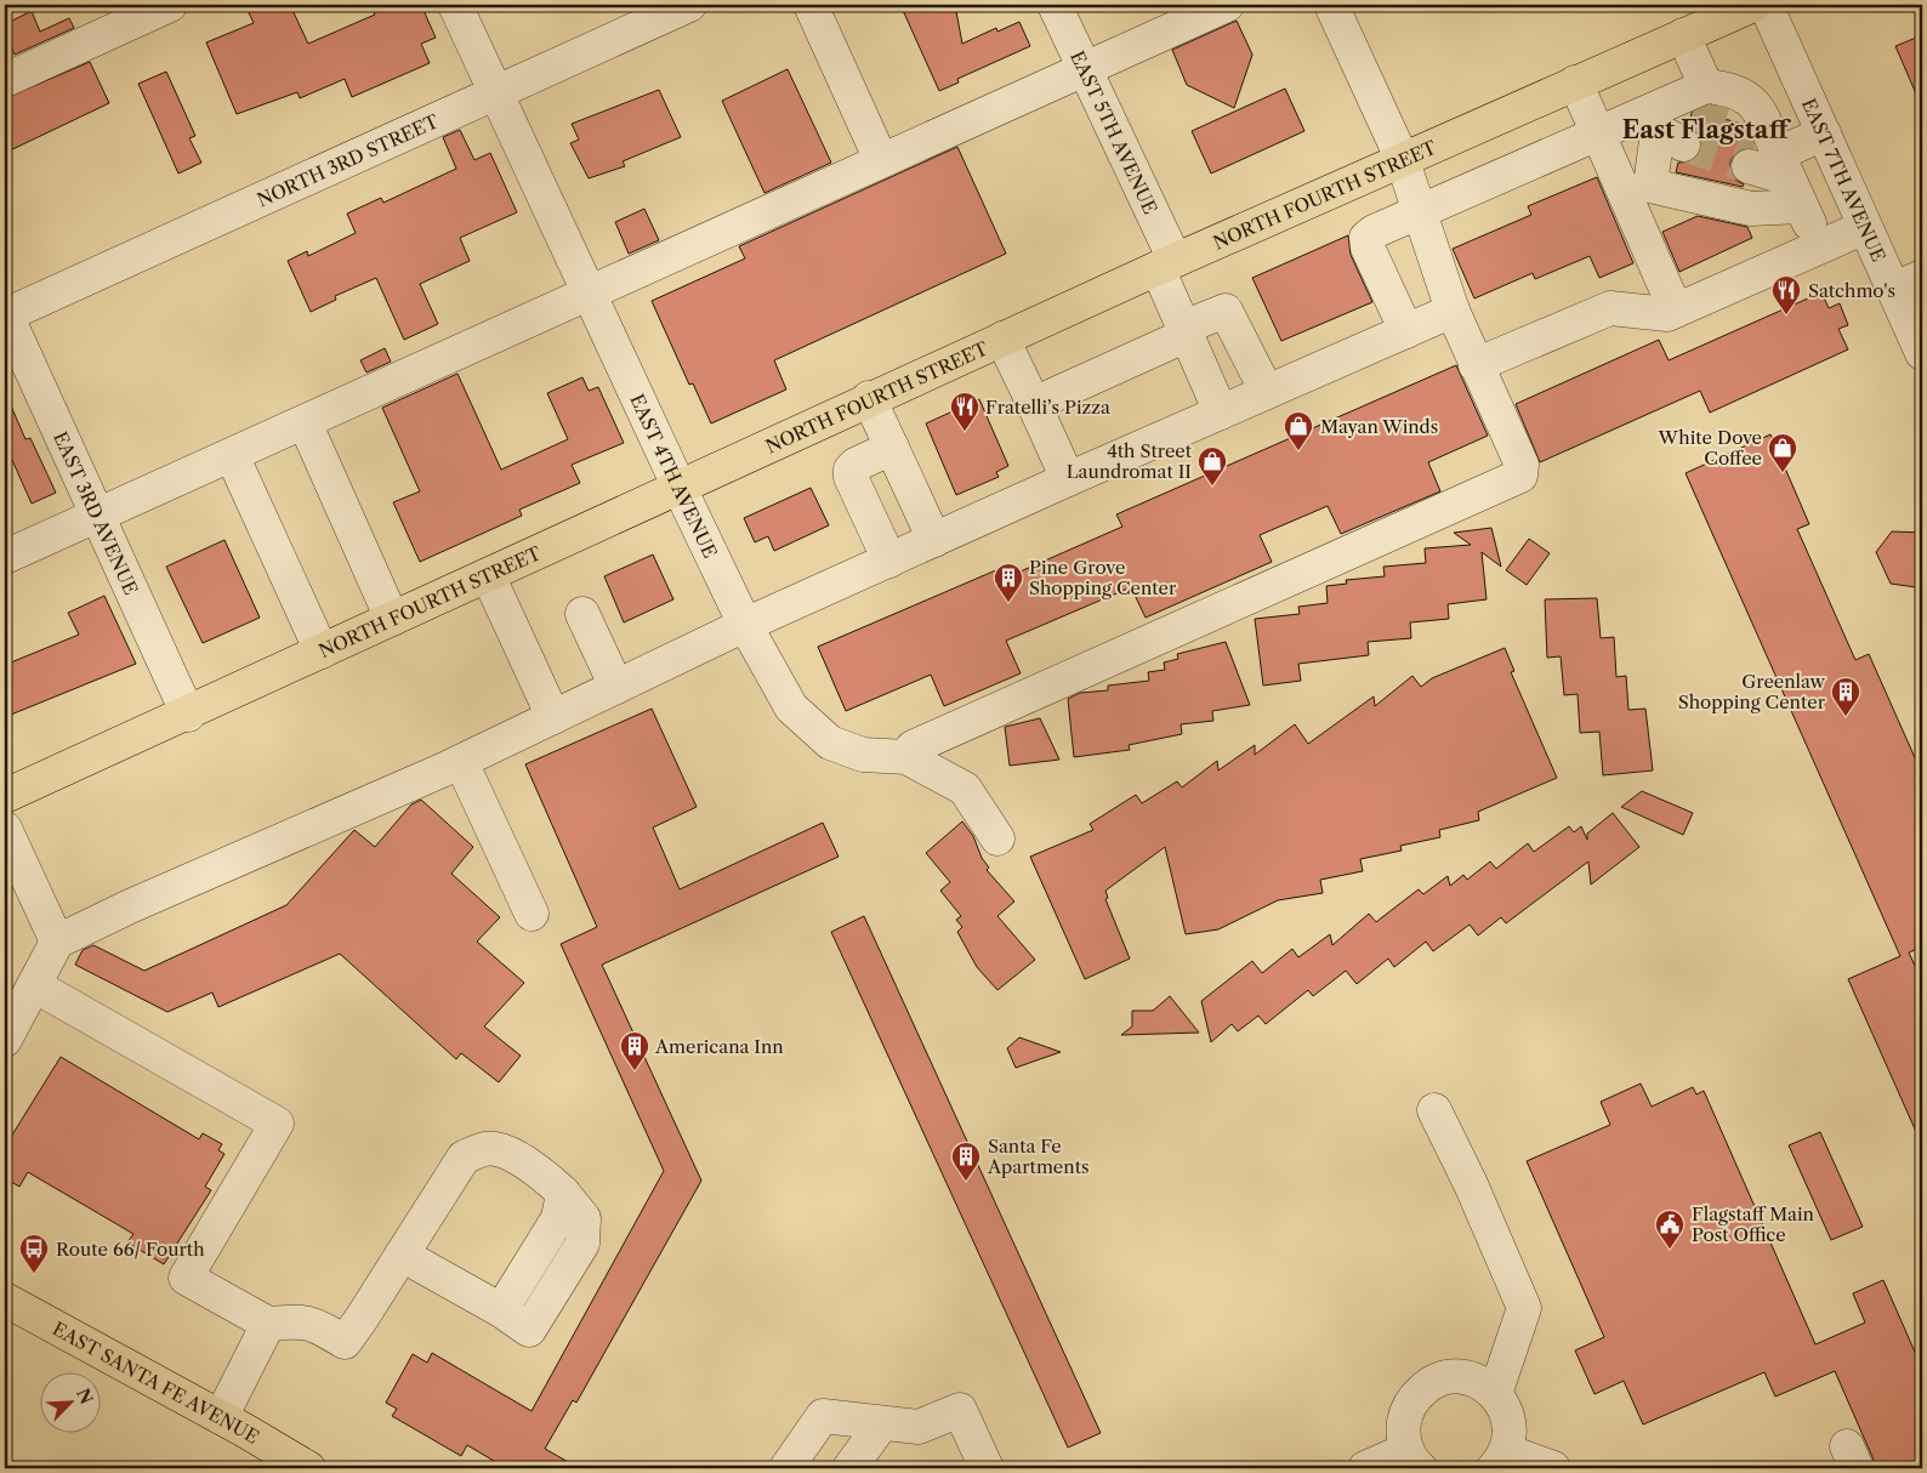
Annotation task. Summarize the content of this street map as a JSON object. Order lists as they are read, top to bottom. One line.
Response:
{"streets":{"main road":["NORTH FOURTH STREET","EAST SANTA FE AVENUE"],"street":["EAST 5TH AVENUE","NORTH 3RD STREET","EAST 7TH AVENUE","EAST 4TH AVENUE","EAST 3RD AVENUE"]},"crossings":[["EAST 5TH AVENUE","NORTH FOURTH STREET"],["NORTH 3RD STREET","EAST 4TH AVENUE"],["NORTH 3RD STREET","EAST 3RD AVENUE"],["NORTH FOURTH STREET","EAST 4TH AVENUE"],["NORTH FOURTH STREET","EAST 3RD AVENUE"]],"districts":["East Flagstaff"],"places":{"restaurant":["Satchmo's","Fratelli’s Pizza"],"shop":["Mayan Winds","White Dove Coffee","4th Street Laundromat II"],"building":["Pine Grove Shopping Center","Greenlaw Shopping Center","Americana Inn","Santa Fe Apartments"],"public building":["Flagstaff Main Post Office"],"bus stop":["Route 66/ Fourth"]},"north":"top right"}
